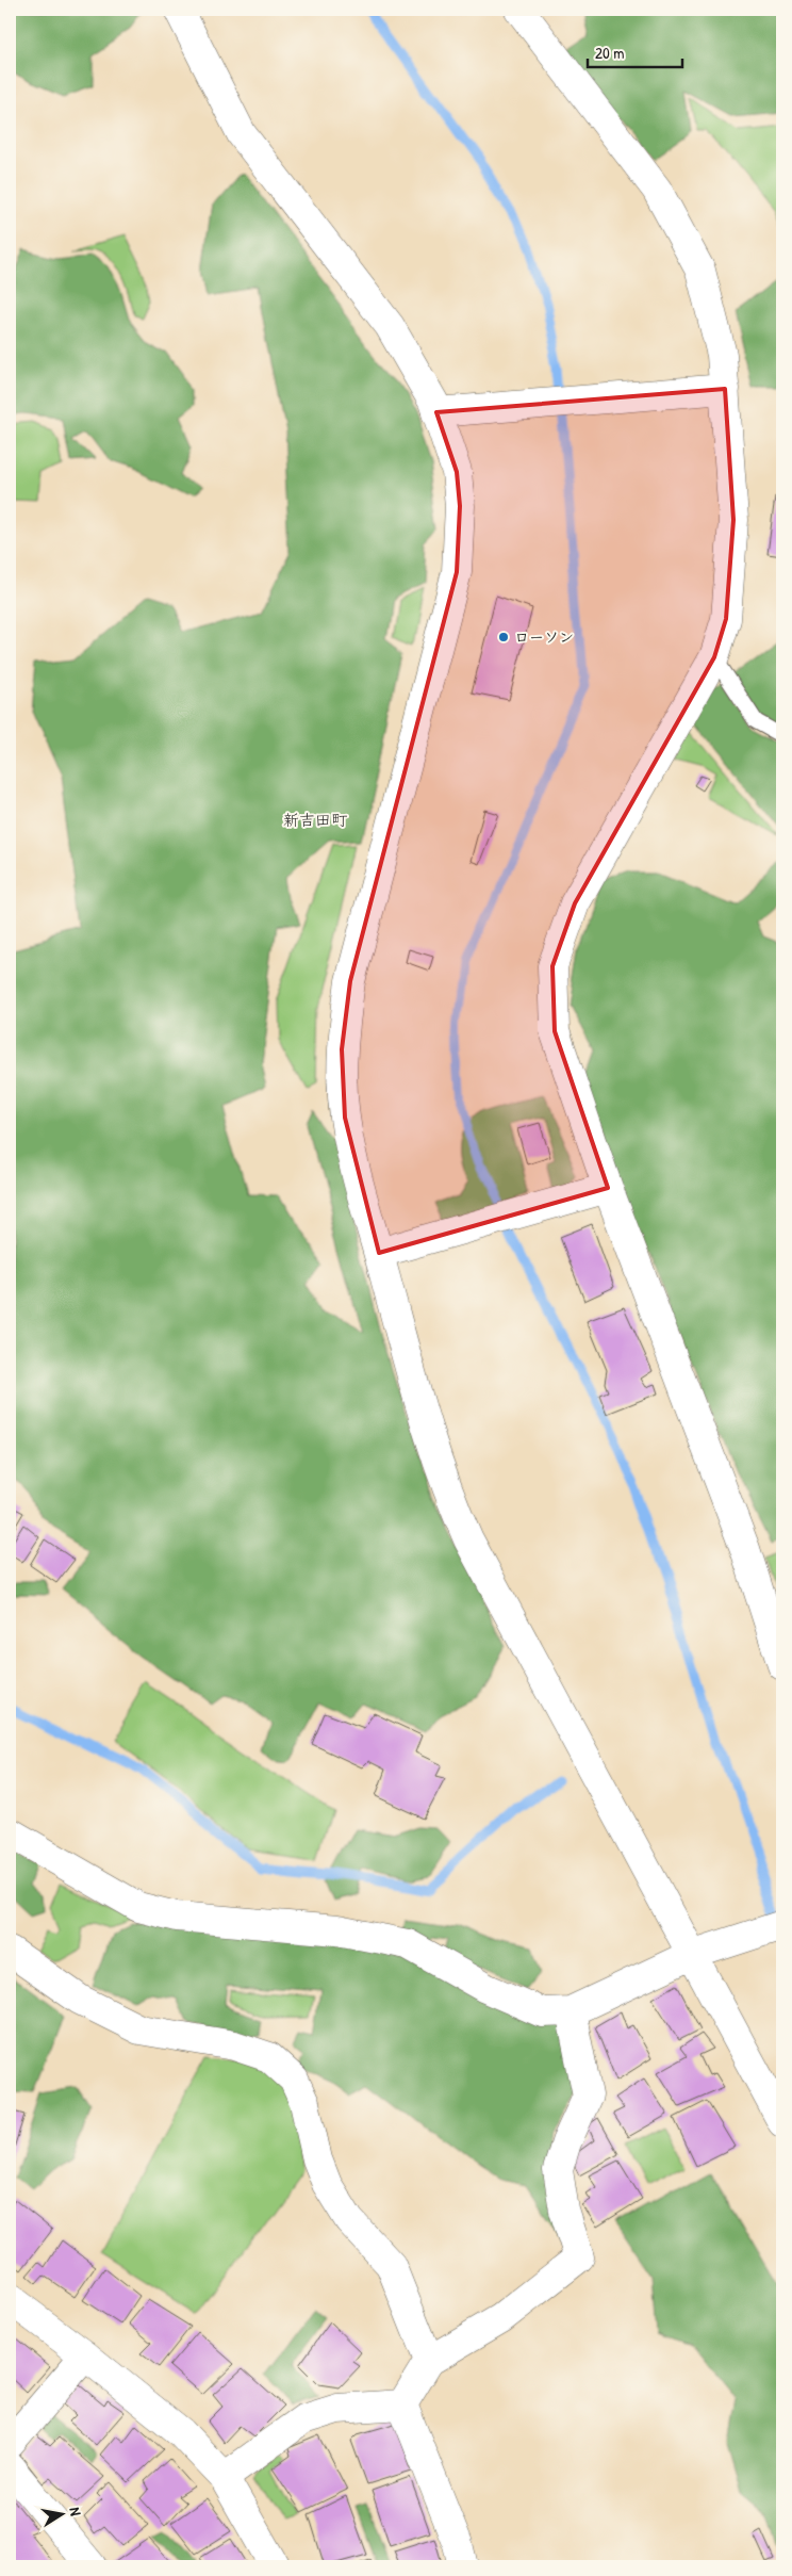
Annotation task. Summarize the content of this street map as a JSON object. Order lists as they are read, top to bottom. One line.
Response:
{"districts":["新吉田町"],"places":["ローソン"],"scale_bar":"20 m","north":"right"}
